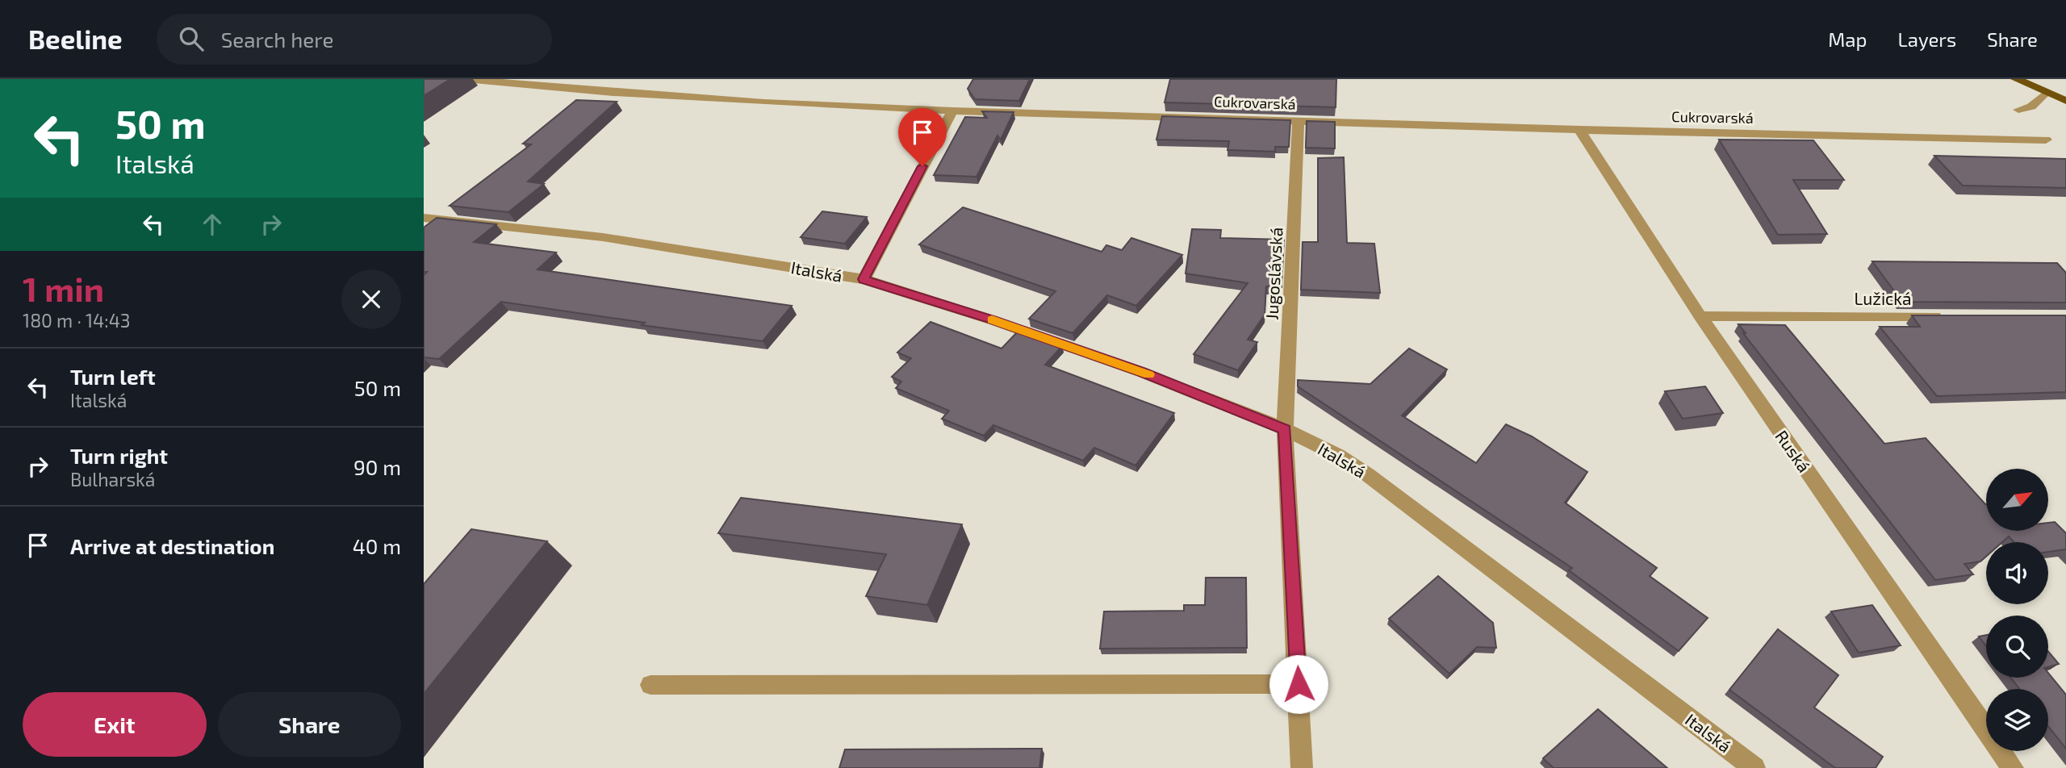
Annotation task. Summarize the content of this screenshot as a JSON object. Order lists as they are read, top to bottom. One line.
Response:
{"streets":{"street":["Cukrovarská","Italská","Jugoslávská","Lužická","Ruská"]},"crossings":[["Cukrovarská","Jugoslávská"],["Cukrovarská","Ruská"],["Italská","Jugoslávská"],["Lužická","Ruská"]],"north":"top right","page":{"header":"Beeline","search":"Search here","nav":["Map","Layers","Share"],"turn":["50 m","Italská"],"heading":["1 min","180 m · 14:43"],"list":[{"name":"Turn left","note":"Italská","value":"50 m"},{"name":"Turn right","note":"Bulharská","value":"90 m"},{"name":"Arrive at destination","value":"40 m"}],"buttons":["Exit","Share"]}}
